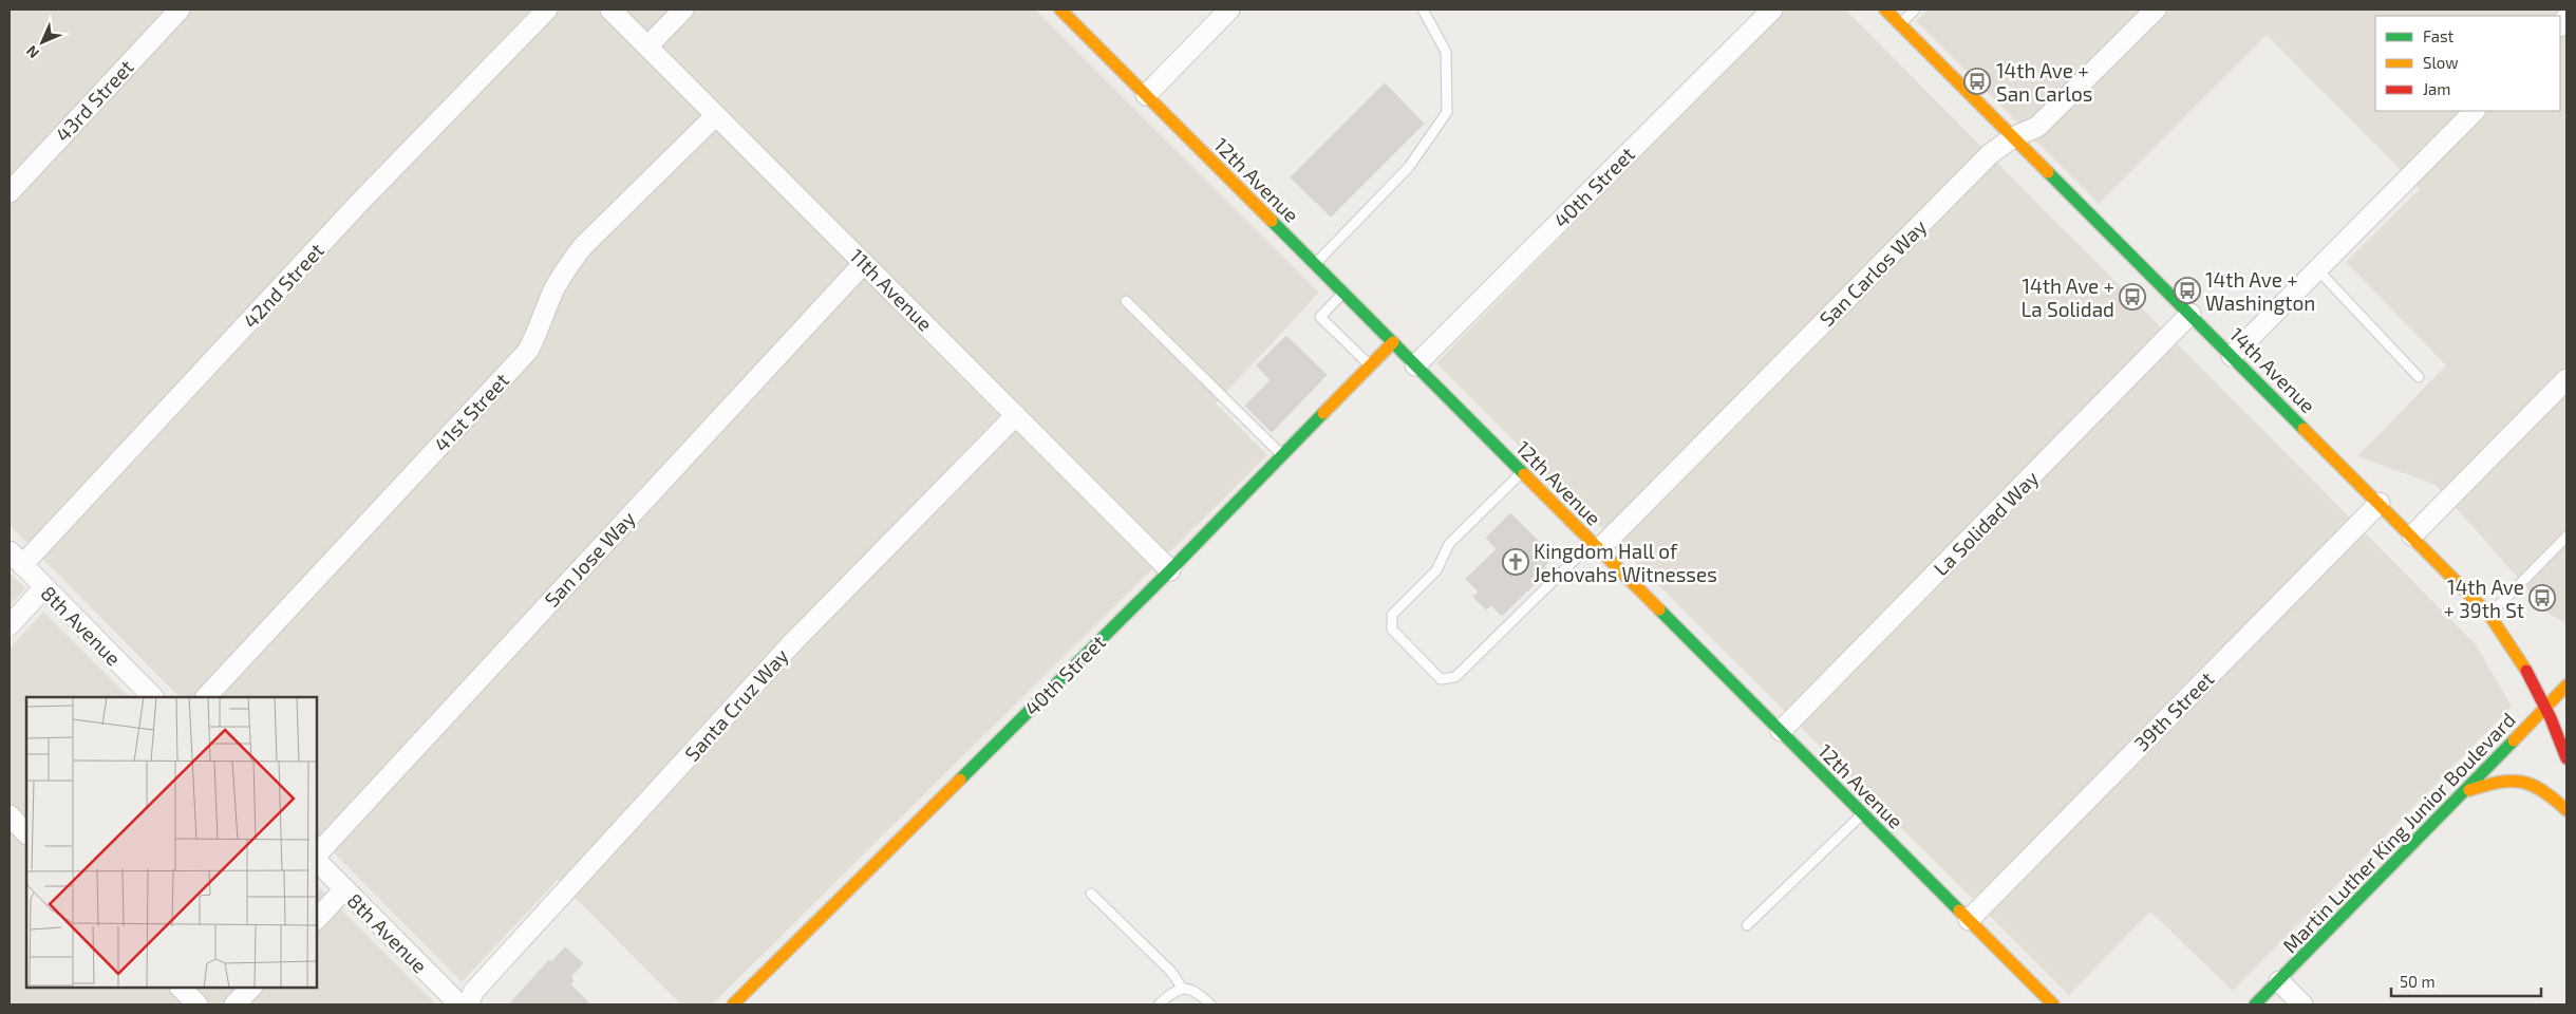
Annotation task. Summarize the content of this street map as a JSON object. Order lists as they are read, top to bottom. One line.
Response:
{"streets":{"street":["43rd Street","12th Avenue","40th Street","San Carlos Way","42nd Street","11th Avenue","14th Avenue","41st Street","La Solidad Way","San Jose Way","8th Avenue","Santa Cruz Way","39th Street","Martin Luther King Junior Boulevard"]},"crossings":[["12th Avenue","40th Street"],["12th Avenue","San Carlos Way"],["12th Avenue","La Solidad Way"],["12th Avenue","39th Street"],["40th Street","11th Avenue"],["San Carlos Way","14th Avenue"],["42nd Street","8th Avenue"],["11th Avenue","41st Street"],["11th Avenue","San Jose Way"],["11th Avenue","Santa Cruz Way"],["14th Avenue","La Solidad Way"],["14th Avenue","39th Street"],["14th Avenue","Martin Luther King Junior Boulevard"]],"places":{"bus stop":["14th Ave + San Carlos","14th Ave + Washington","14th Ave + La Solidad","14th Ave + 39th St"],"church":["Kingdom Hall of Jehovahs Witnesses"]},"legend":["Fast","Slow","Jam"],"scale_bar":"50 m","north":"bottom left"}
